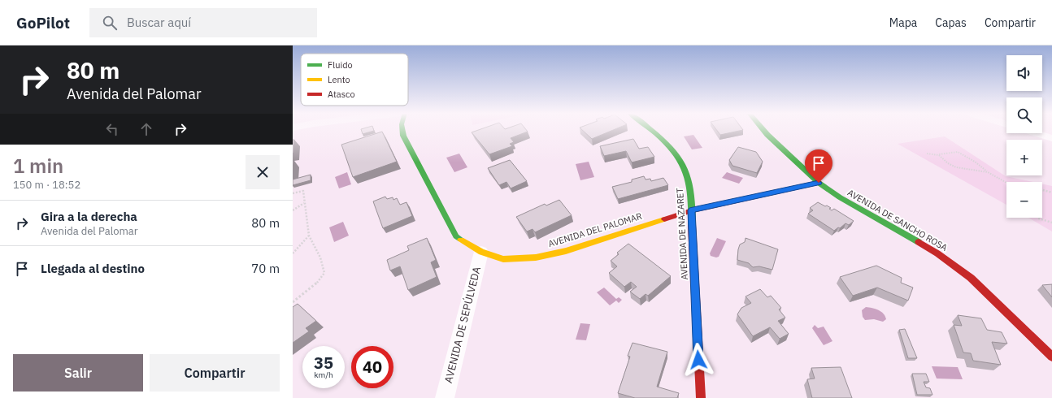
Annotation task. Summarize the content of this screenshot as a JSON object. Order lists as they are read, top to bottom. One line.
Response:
{"streets":{"street":["AVENIDA DE SANCHO ROSA","AVENIDA DEL PALOMAR","AVENIDA DE NAZARET","AVENIDA DE SEPÚLVEDA"]},"crossings":[["AVENIDA DE SANCHO ROSA","AVENIDA DEL PALOMAR"],["AVENIDA DEL PALOMAR","AVENIDA DE NAZARET"],["AVENIDA DEL PALOMAR","AVENIDA DE SEPÚLVEDA"]],"legend":["Fluido","Lento","Atasco"],"page":{"header":"GoPilot","search":"Buscar aquí","nav":["Mapa","Capas","Compartir"],"turn":["80 m","Avenida del Palomar"],"map_buttons":["+","−"],"heading":["1 min","150 m · 18:52"],"list":[{"name":"Gira a la derecha","note":"Avenida del Palomar","value":"80 m"},{"name":"Llegada al destino","value":"70 m"}],"speed":"35 km/h","limit":"40","buttons":["Salir","Compartir"]}}
